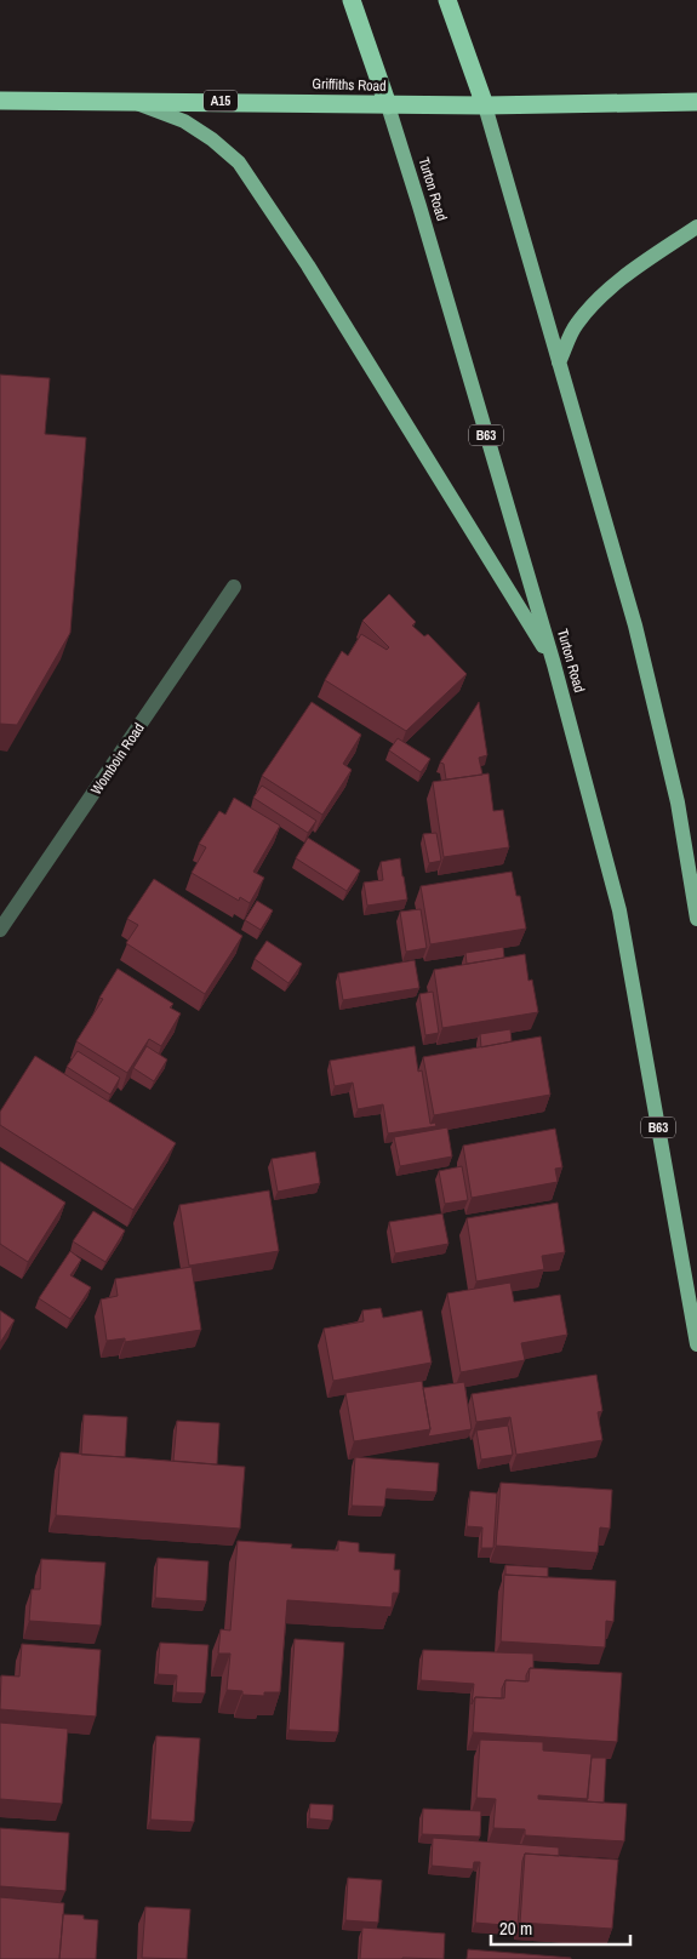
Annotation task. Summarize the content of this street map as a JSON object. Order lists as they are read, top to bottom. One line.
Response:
{"streets":{"highway":["Griffiths Road","A15","Turton Road","B63"],"street":["Womboin Road"]},"crossings":[["Griffiths Road","Turton Road"]],"scale_bar":"20 m"}
